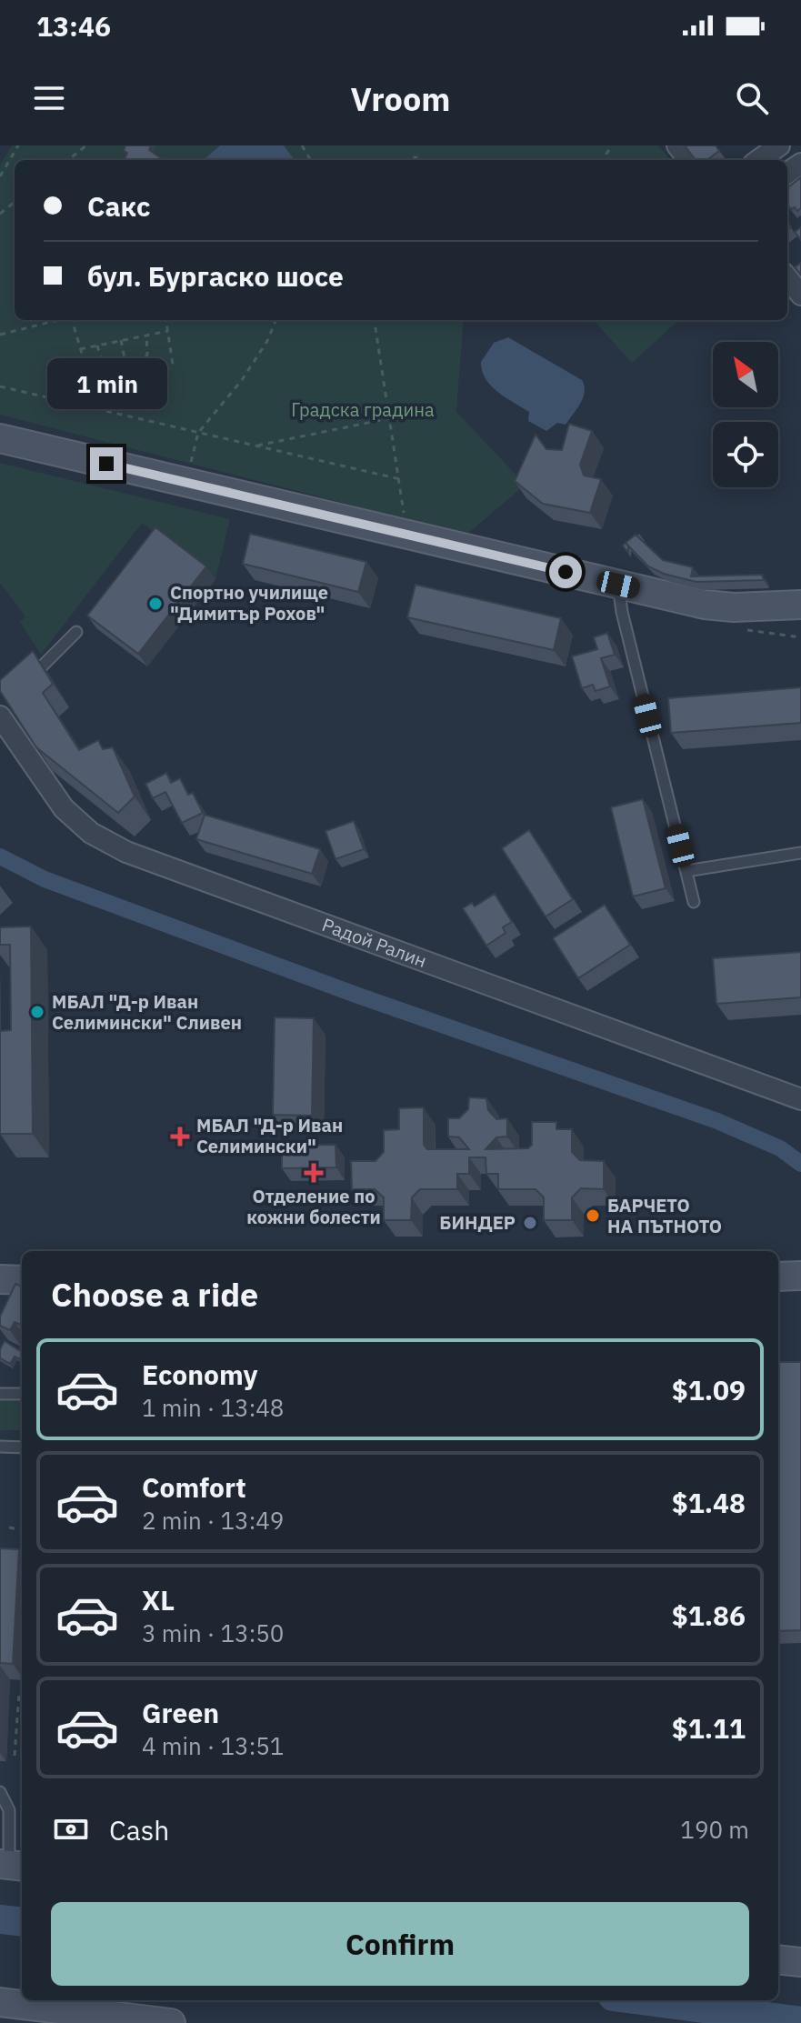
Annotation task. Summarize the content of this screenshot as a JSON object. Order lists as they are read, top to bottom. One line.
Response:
{"streets":{"street":["Радой Ралин"]},"parks":["Градска градина"],"places":{"other":["Спортно училище \"Димитър Рохов\"","МБАЛ \"Д-р Иван Селимински\" Сливен","БАРЧЕТО НА ПЪТНОТО","БИНДЕР"],"health":["МБАЛ \"Д-р Иван Селимински\"","Отделение по кожни болести"]},"north":"top left","page":{"status":"13:46","header":"Vroom","banner":["Сакс","бул. Бургаско шосе"],"bubble":"1 min","heading":"Choose a ride","list":[{"name":"Economy","note":"1 min · 13:48","value":"$1.09"},{"name":"Comfort","note":"2 min · 13:49","value":"$1.48"},{"name":"XL","note":"3 min · 13:50","value":"$1.86"},{"name":"Green","note":"4 min · 13:51","value":"$1.11"}],"pay":["Cash","190 m"],"buttons":"Confirm"}}
